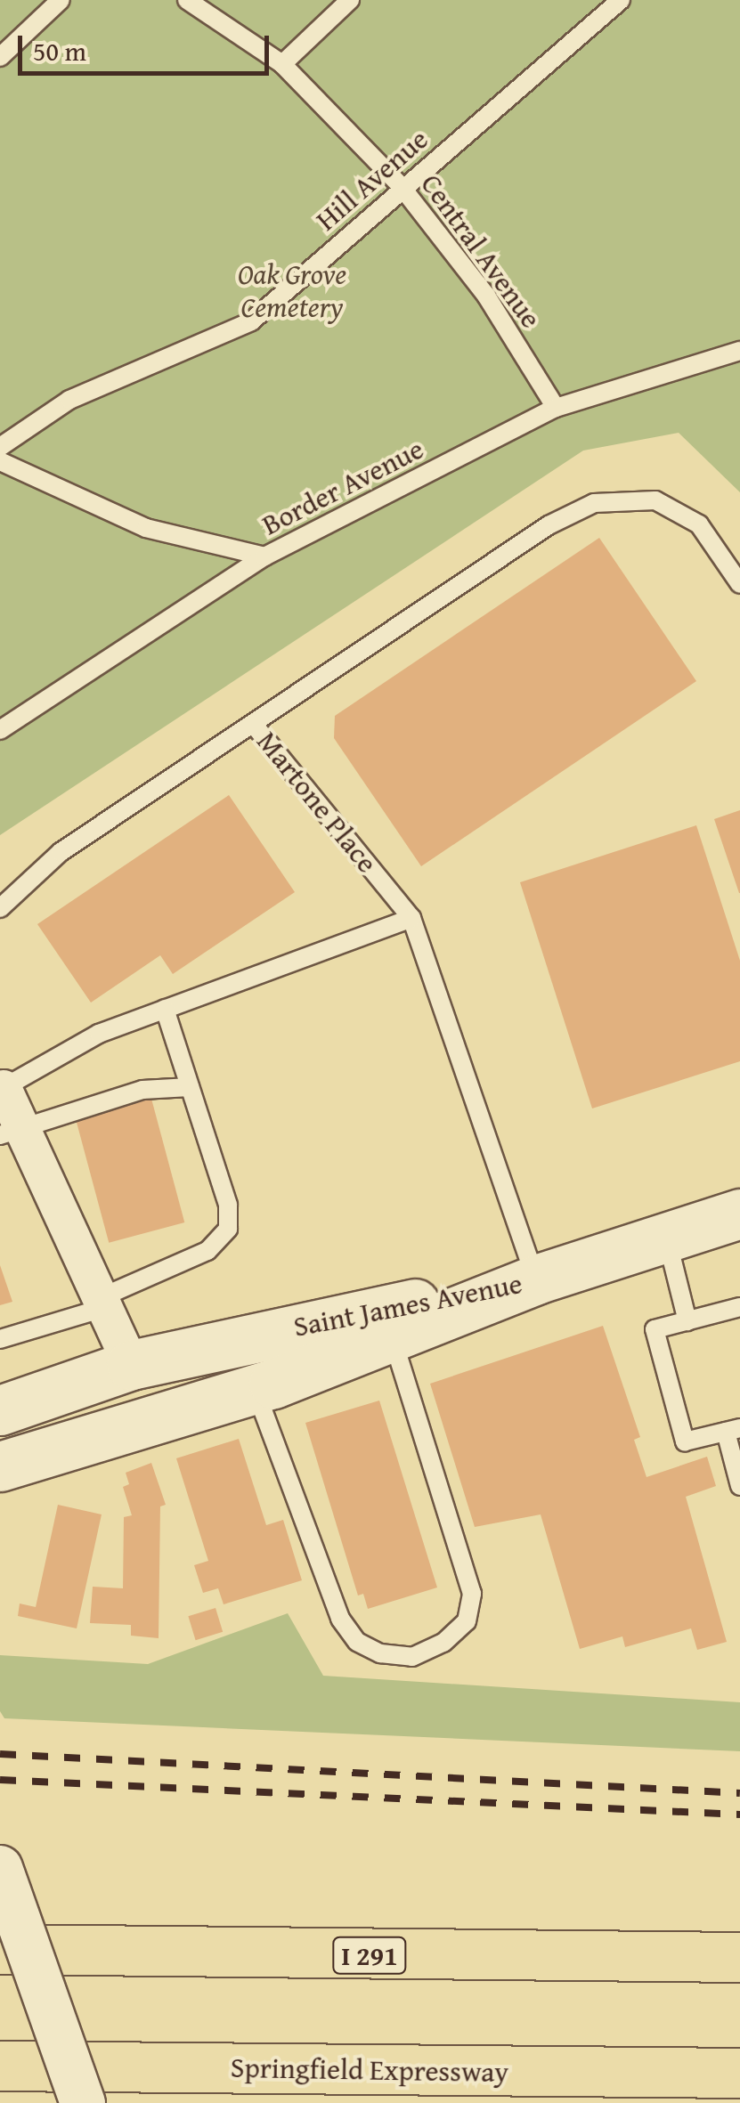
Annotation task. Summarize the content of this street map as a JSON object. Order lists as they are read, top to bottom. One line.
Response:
{"streets":{"highway":["I 291","Springfield Expressway"],"main road":["Saint James Avenue"],"lane":["Hill Avenue","Central Avenue","Border Avenue","Martone Place"]},"crossings":[["Hill Avenue","Central Avenue"],["Central Avenue","Border Avenue"],["Martone Place","Saint James Avenue"]],"parks":["Oak Grove Cemetery"],"scale_bar":"50 m"}
